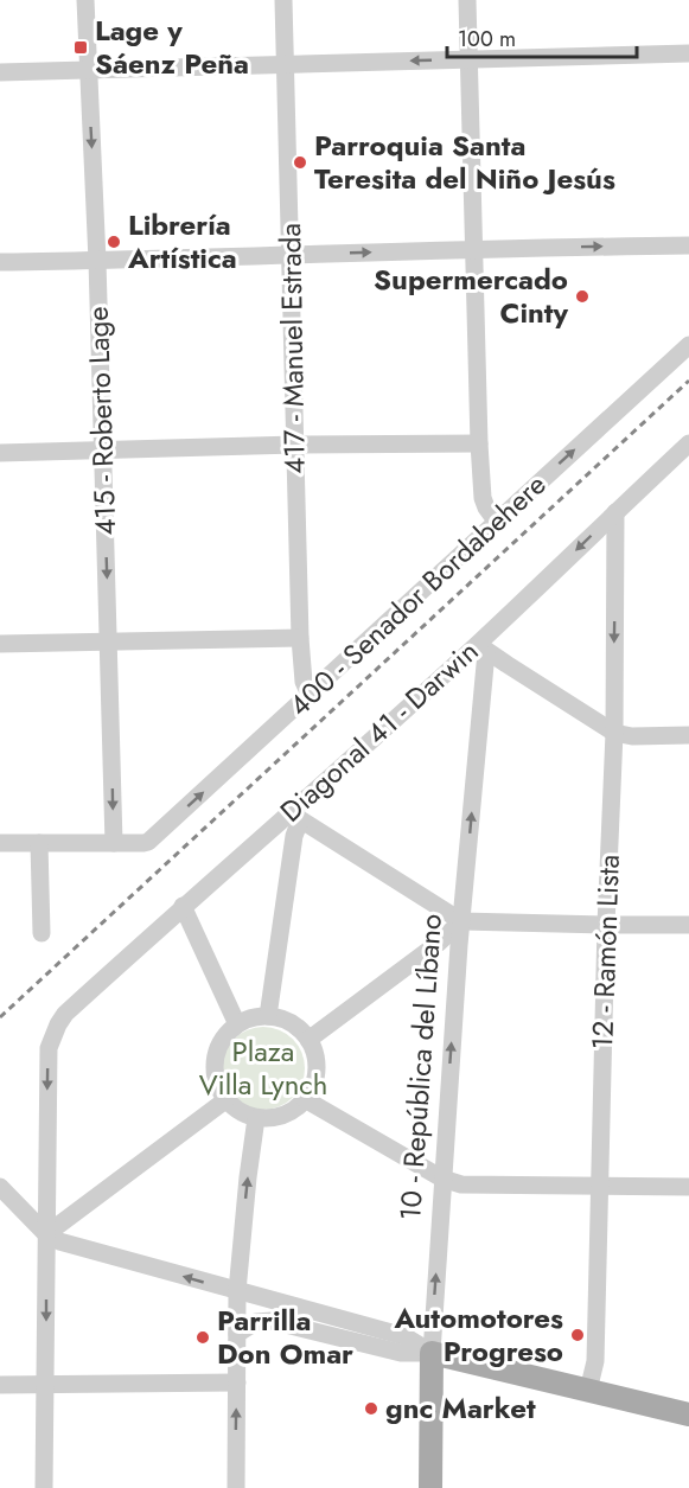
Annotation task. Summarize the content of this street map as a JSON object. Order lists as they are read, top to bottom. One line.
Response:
{"streets":{"main road":["10 - República del Líbano"],"street":["417 - Manuel Estrada","415 - Roberto Lage","400 - Senador Bordabehere","Diagonal 41 - Darwin","12 - Ramón Lista"]},"crossings":[["417 - Manuel Estrada","400 - Senador Bordabehere"],["415 - Roberto Lage","400 - Senador Bordabehere"],["Diagonal 41 - Darwin","12 - Ramón Lista"],["Diagonal 41 - Darwin","10 - República del Líbano"]],"one_way":["415 - Roberto Lage","400 - Senador Bordabehere","10 - República del Líbano"],"parks":["Plaza Villa Lynch"],"places":{"transit":["Lage y Sáenz Peña"],"other":["Parroquia Santa Teresita del Niño Jesús","Librería Artística","Supermercado Cinty","Automotores Progreso","Parrilla Don Omar","gnc Market"]},"scale_bar":"100 m"}
